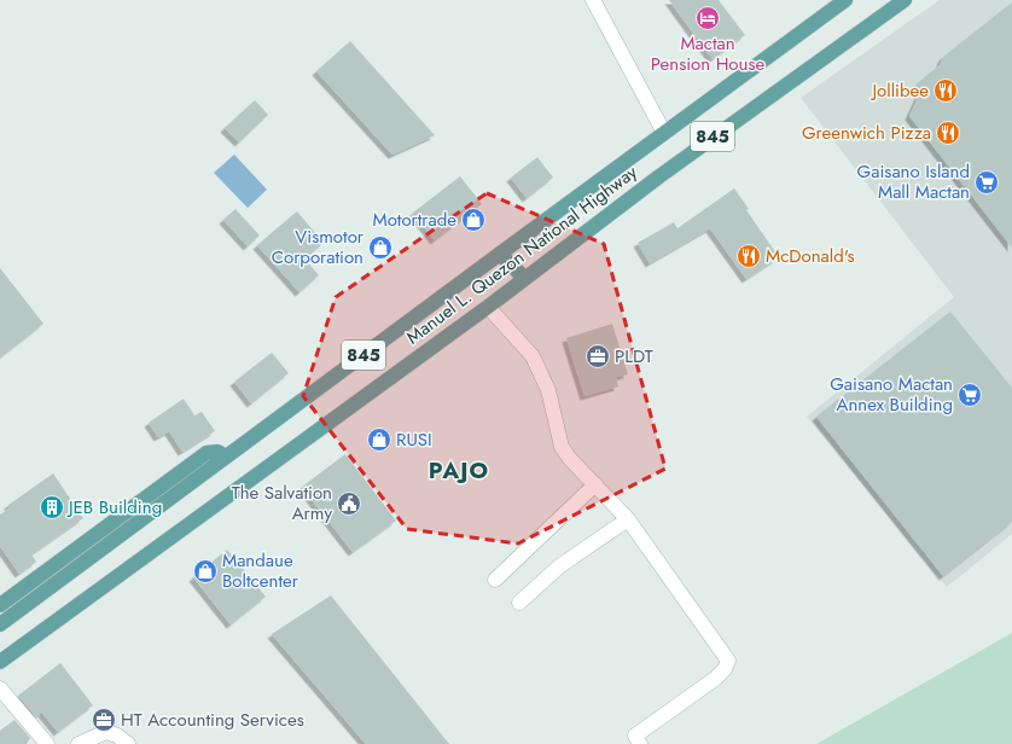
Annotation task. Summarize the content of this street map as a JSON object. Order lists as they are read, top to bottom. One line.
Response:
{"streets":{"main road":["845","Manuel L. Quezon National Highway"]},"districts":["PAJO"],"places":{"hotel":["Mactan Pension House"],"restaurant":["Jollibee","Greenwich Pizza","McDonald's"],"supermarket":["Gaisano Island Mall Mactan","Gaisano Mactan Annex Building"],"shop":["Motortrade","Vismotor Corporation","RUSI","Mandaue Boltcenter"],"office":["PLDT","HT Accounting Services"],"public building":["The Salvation Army"],"building":["JEB Building"]}}
